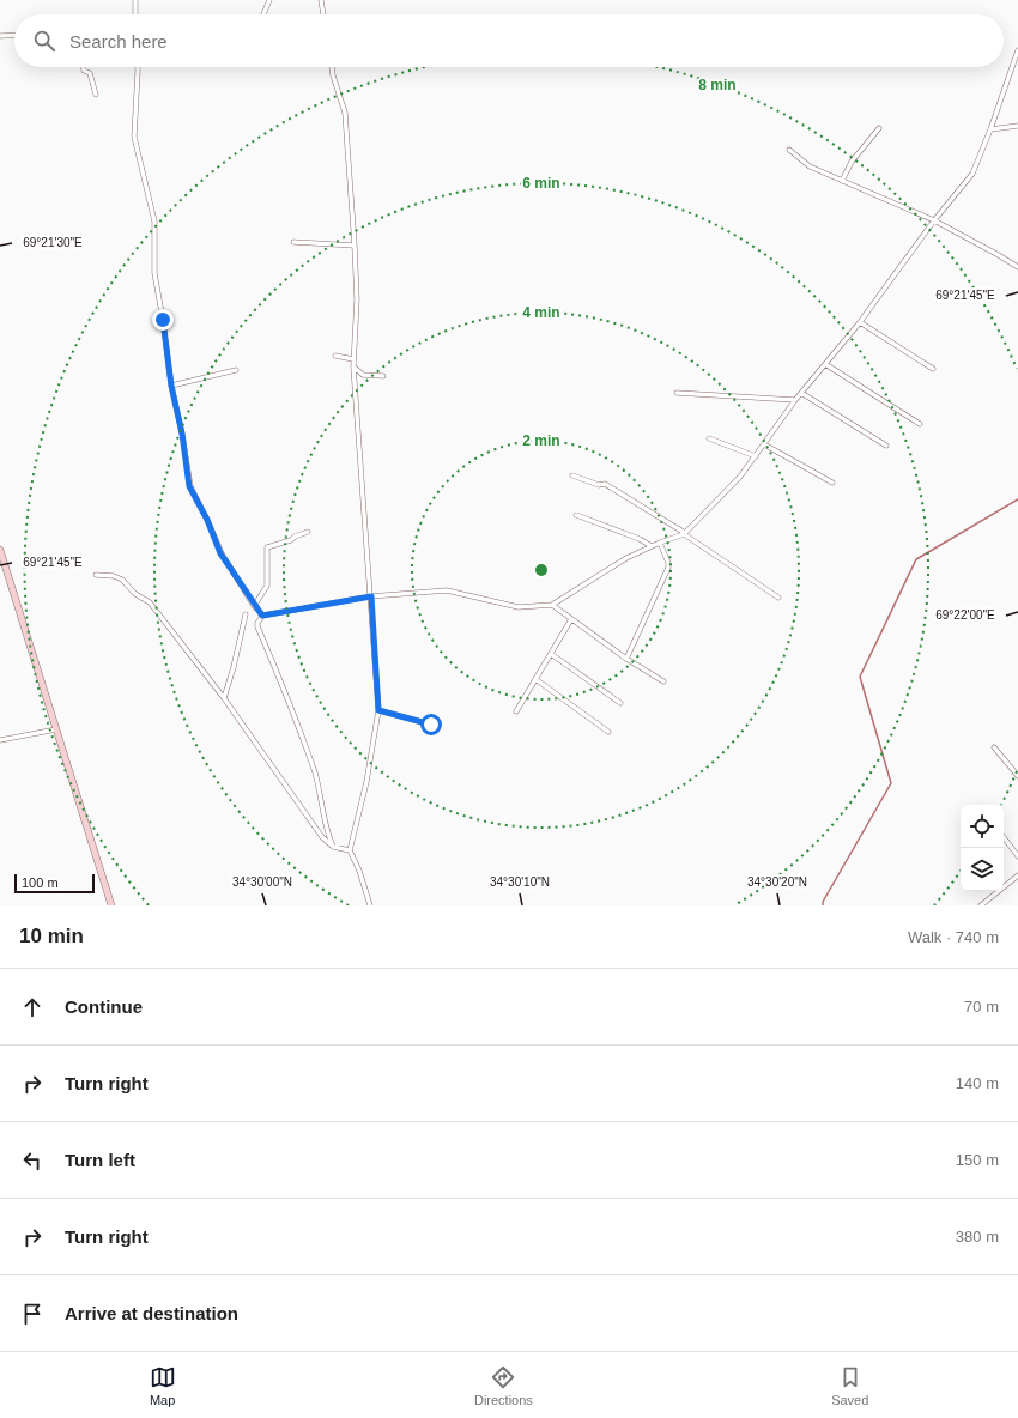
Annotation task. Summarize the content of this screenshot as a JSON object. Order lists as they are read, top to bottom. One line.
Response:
{"scale_bar":"100 m","page":{"search":"Search here","scale":"100 m","heading":["10 min","Walk · 740 m"],"list":[["Continue","70 m"],["Turn right","140 m"],["Turn left","150 m"],["Turn right","380 m"],"Arrive at destination"],"nav":["Map","Directions","Saved"]},"coordinates":["69°21'30\"E","69°21'45\"E","69°22'00\"E","34°30'00\"N","34°30'10\"N","34°30'20\"N"],"rings":["8 min","6 min","4 min","2 min"]}
